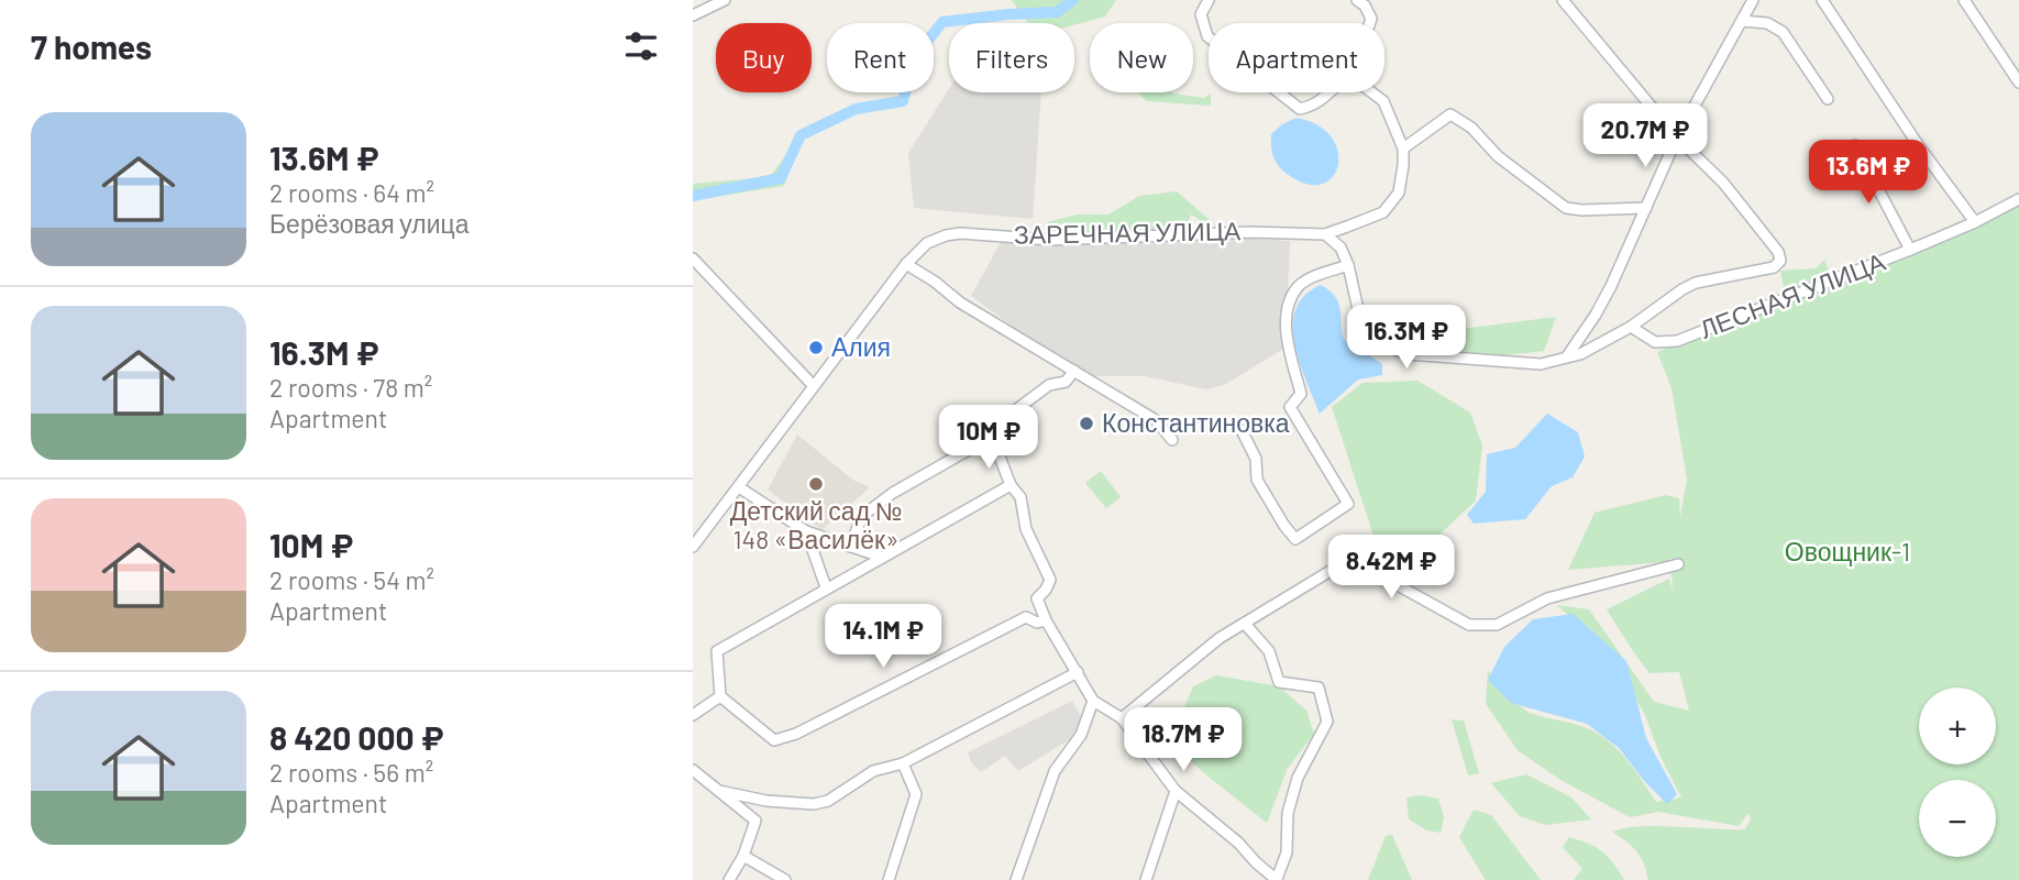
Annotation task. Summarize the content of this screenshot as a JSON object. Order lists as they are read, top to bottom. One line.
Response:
{"streets":{"street":["ЗАРЕЧНАЯ УЛИЦА","ЛЕСНАЯ УЛИЦА"]},"parks":["Овощник-1"],"places":["Алия","Константиновка","Детский сад № 148 «Василёк»"],"page":{"heading":"7 homes","chip":["Buy","Rent","Filters","New","Apartment"],"list":[{"name":"13.6M ₽","note":"2 rooms · 64 m² · Берёзовая улица"},{"name":"16.3M ₽","note":"2 rooms · 78 m² · Apartment"},{"name":"10M ₽","note":"2 rooms · 54 m² · Apartment"},{"name":"8 420 000 ₽","note":"2 rooms · 56 m² · Apartment"}],"price":["20.7M ₽","13.6M ₽","16.3M ₽","10M ₽","8.42M ₽","14.1M ₽","18.7M ₽"],"map_buttons":["+","−"]}}
